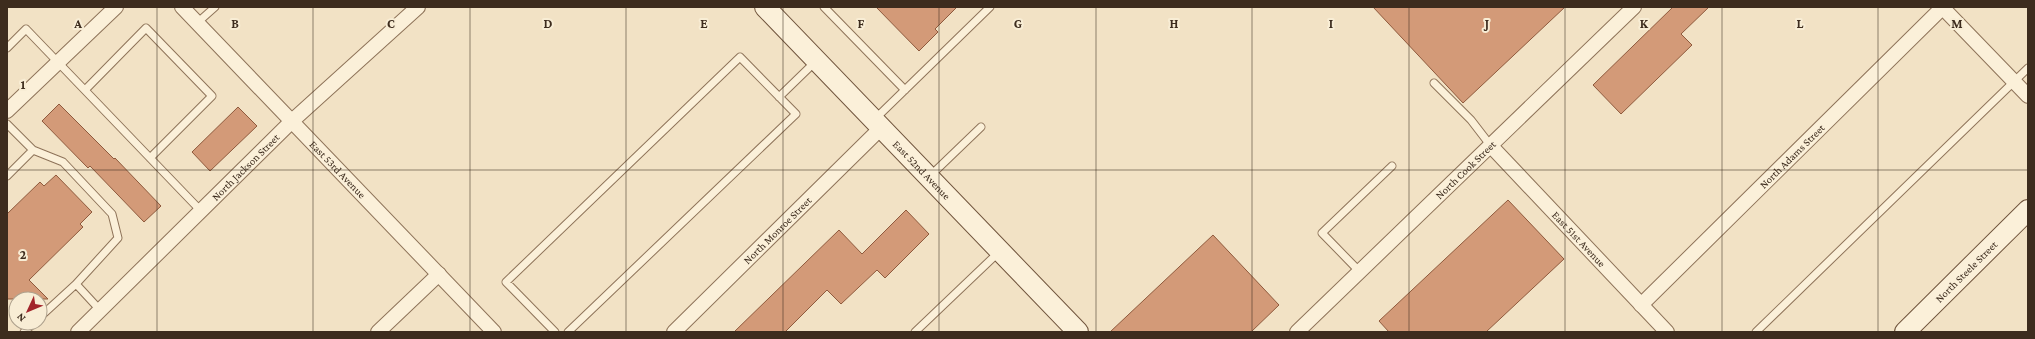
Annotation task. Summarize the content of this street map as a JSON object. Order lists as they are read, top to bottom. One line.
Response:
{"streets":{"street":["North Adams Street","North Jackson Street","East 53rd Avenue","East 52nd Avenue","North Cook Street","North Monroe Street","East 51st Avenue","North Steele Street"]},"crossings":[["North Adams Street","East 51st Avenue"],["North Jackson Street","East 53rd Avenue"],["East 52nd Avenue","North Monroe Street"],["North Cook Street","East 51st Avenue"]],"north":"bottom left","grid":{"columns":["A","B","C","D","E","F","G","H","I","J","K","L","M"],"rows":["1","2"]}}
